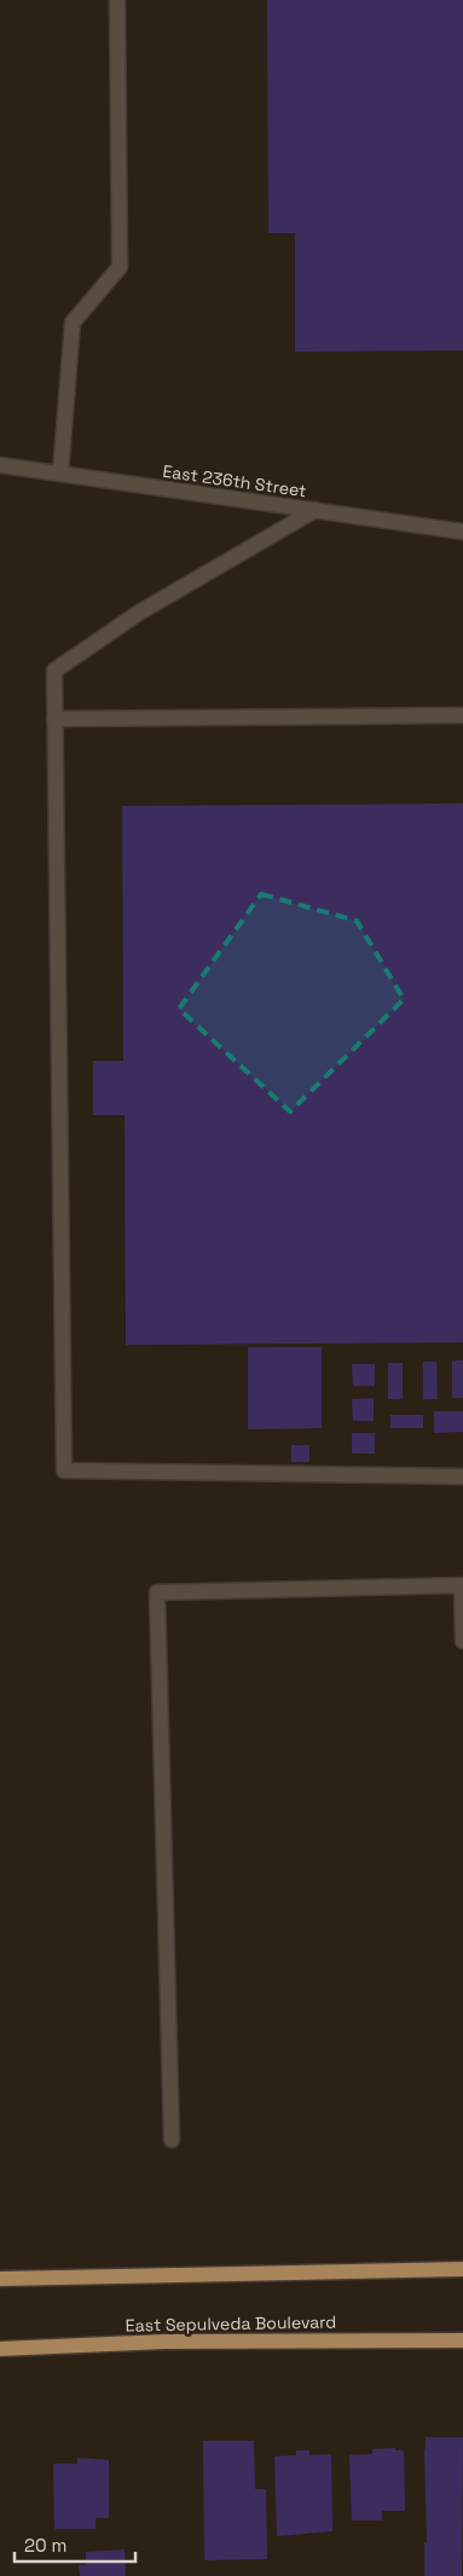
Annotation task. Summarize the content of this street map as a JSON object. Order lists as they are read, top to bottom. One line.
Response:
{"streets":{"main road":["East Sepulveda Boulevard"],"street":["East 236th Street"]},"scale_bar":"20 m"}
